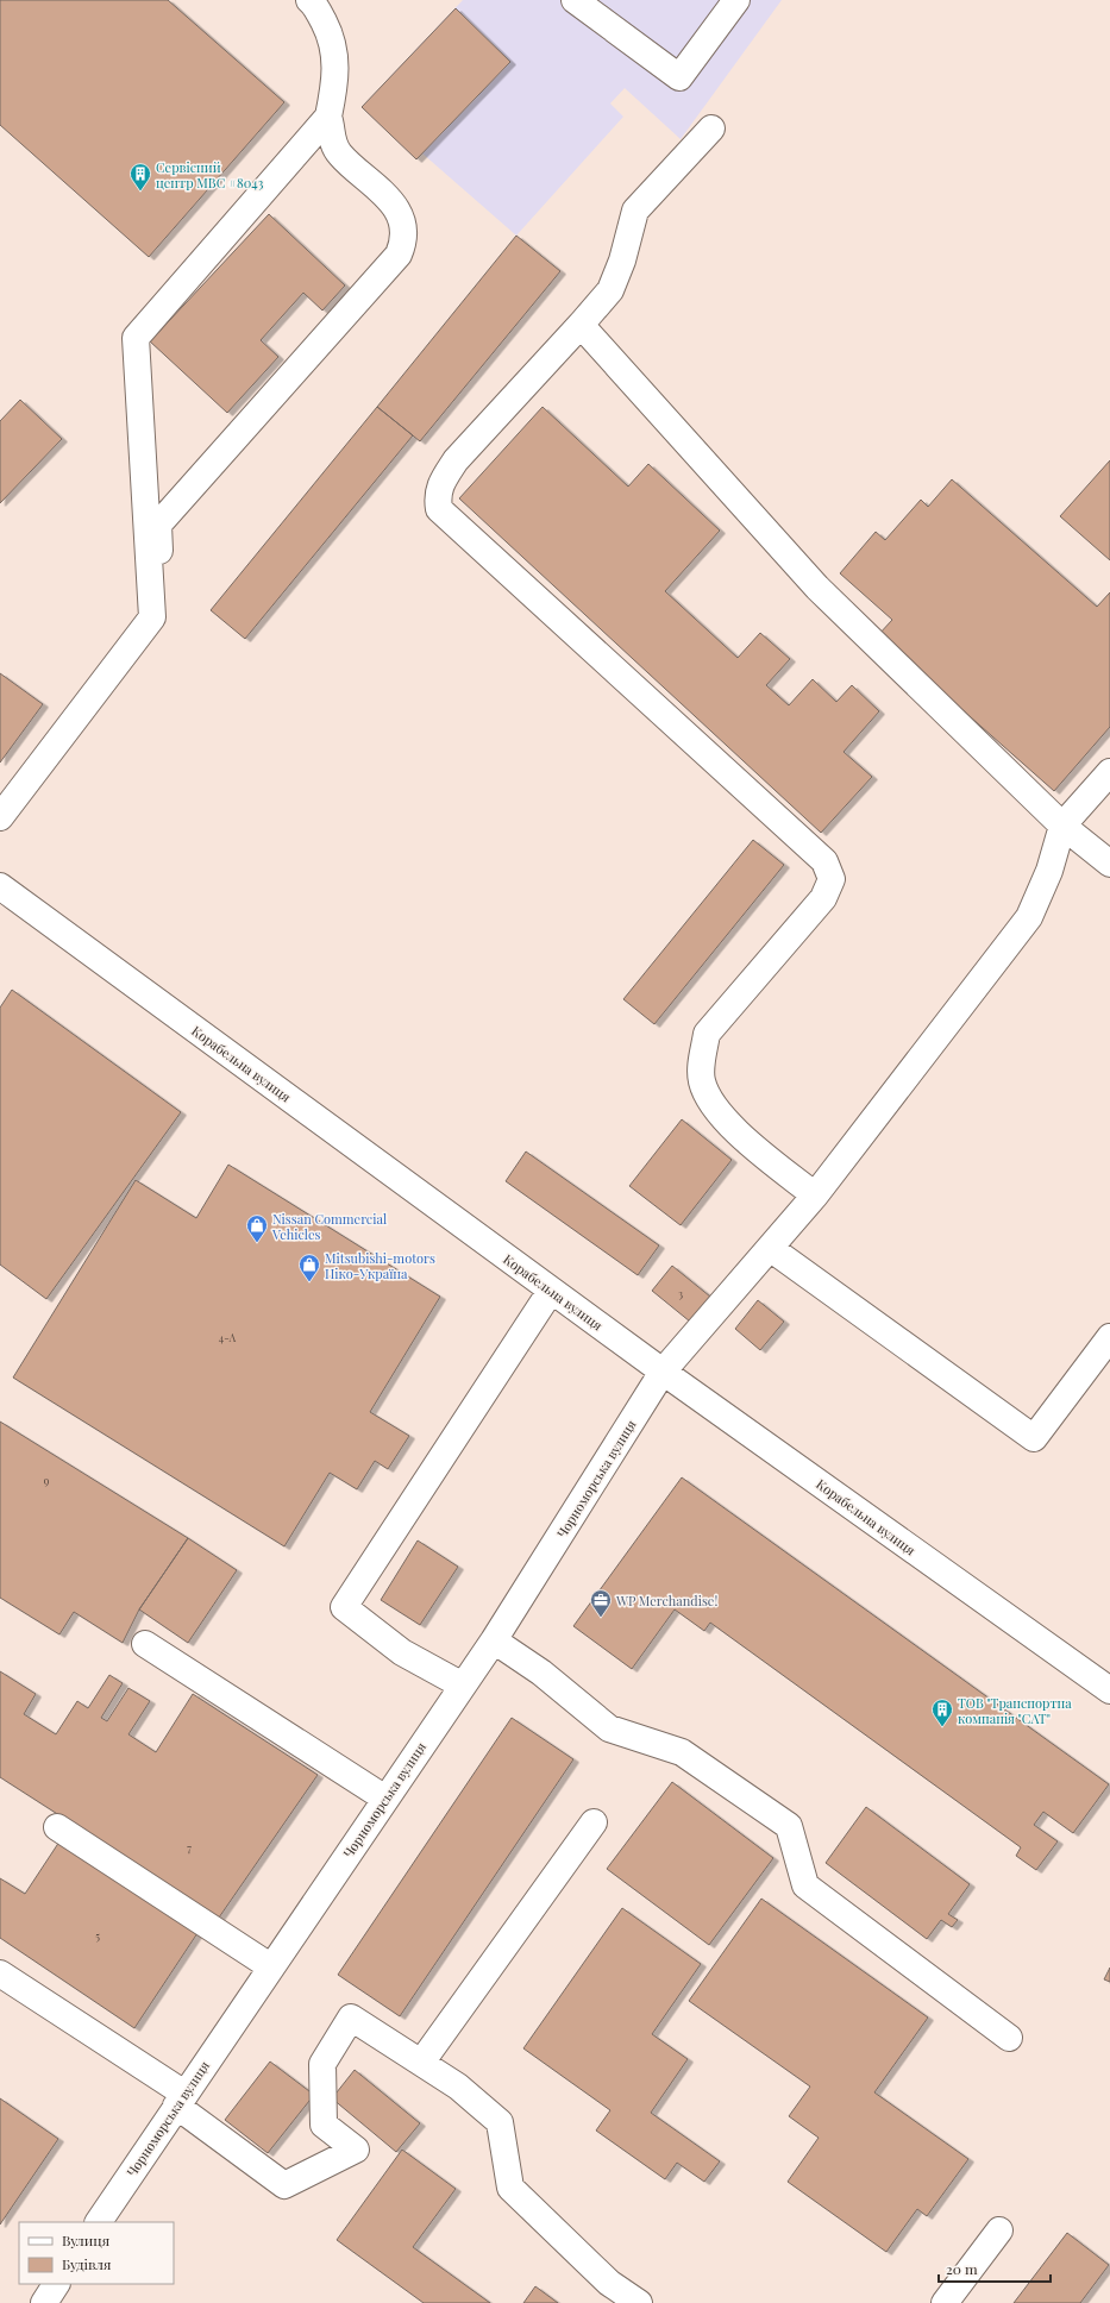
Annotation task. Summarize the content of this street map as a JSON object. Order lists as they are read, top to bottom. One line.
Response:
{"streets":{"street":["Корабельна вулиця","Чорноморська вулиця"]},"crossings":[["Корабельна вулиця","Чорноморська вулиця"]],"places":{"building":["Сервісний центр МВС #8043","ТОВ \"Транспортна компанія \"САТ\""],"shop":["Nissan Commercial Vehicles","Mitsubishi-motors Ніко-Україна"],"office":["WP Merchandise!"]},"house_numbers":["3","4-А","9","7","5"],"legend":["Вулиця","Будівля"],"scale_bar":"20 m"}
